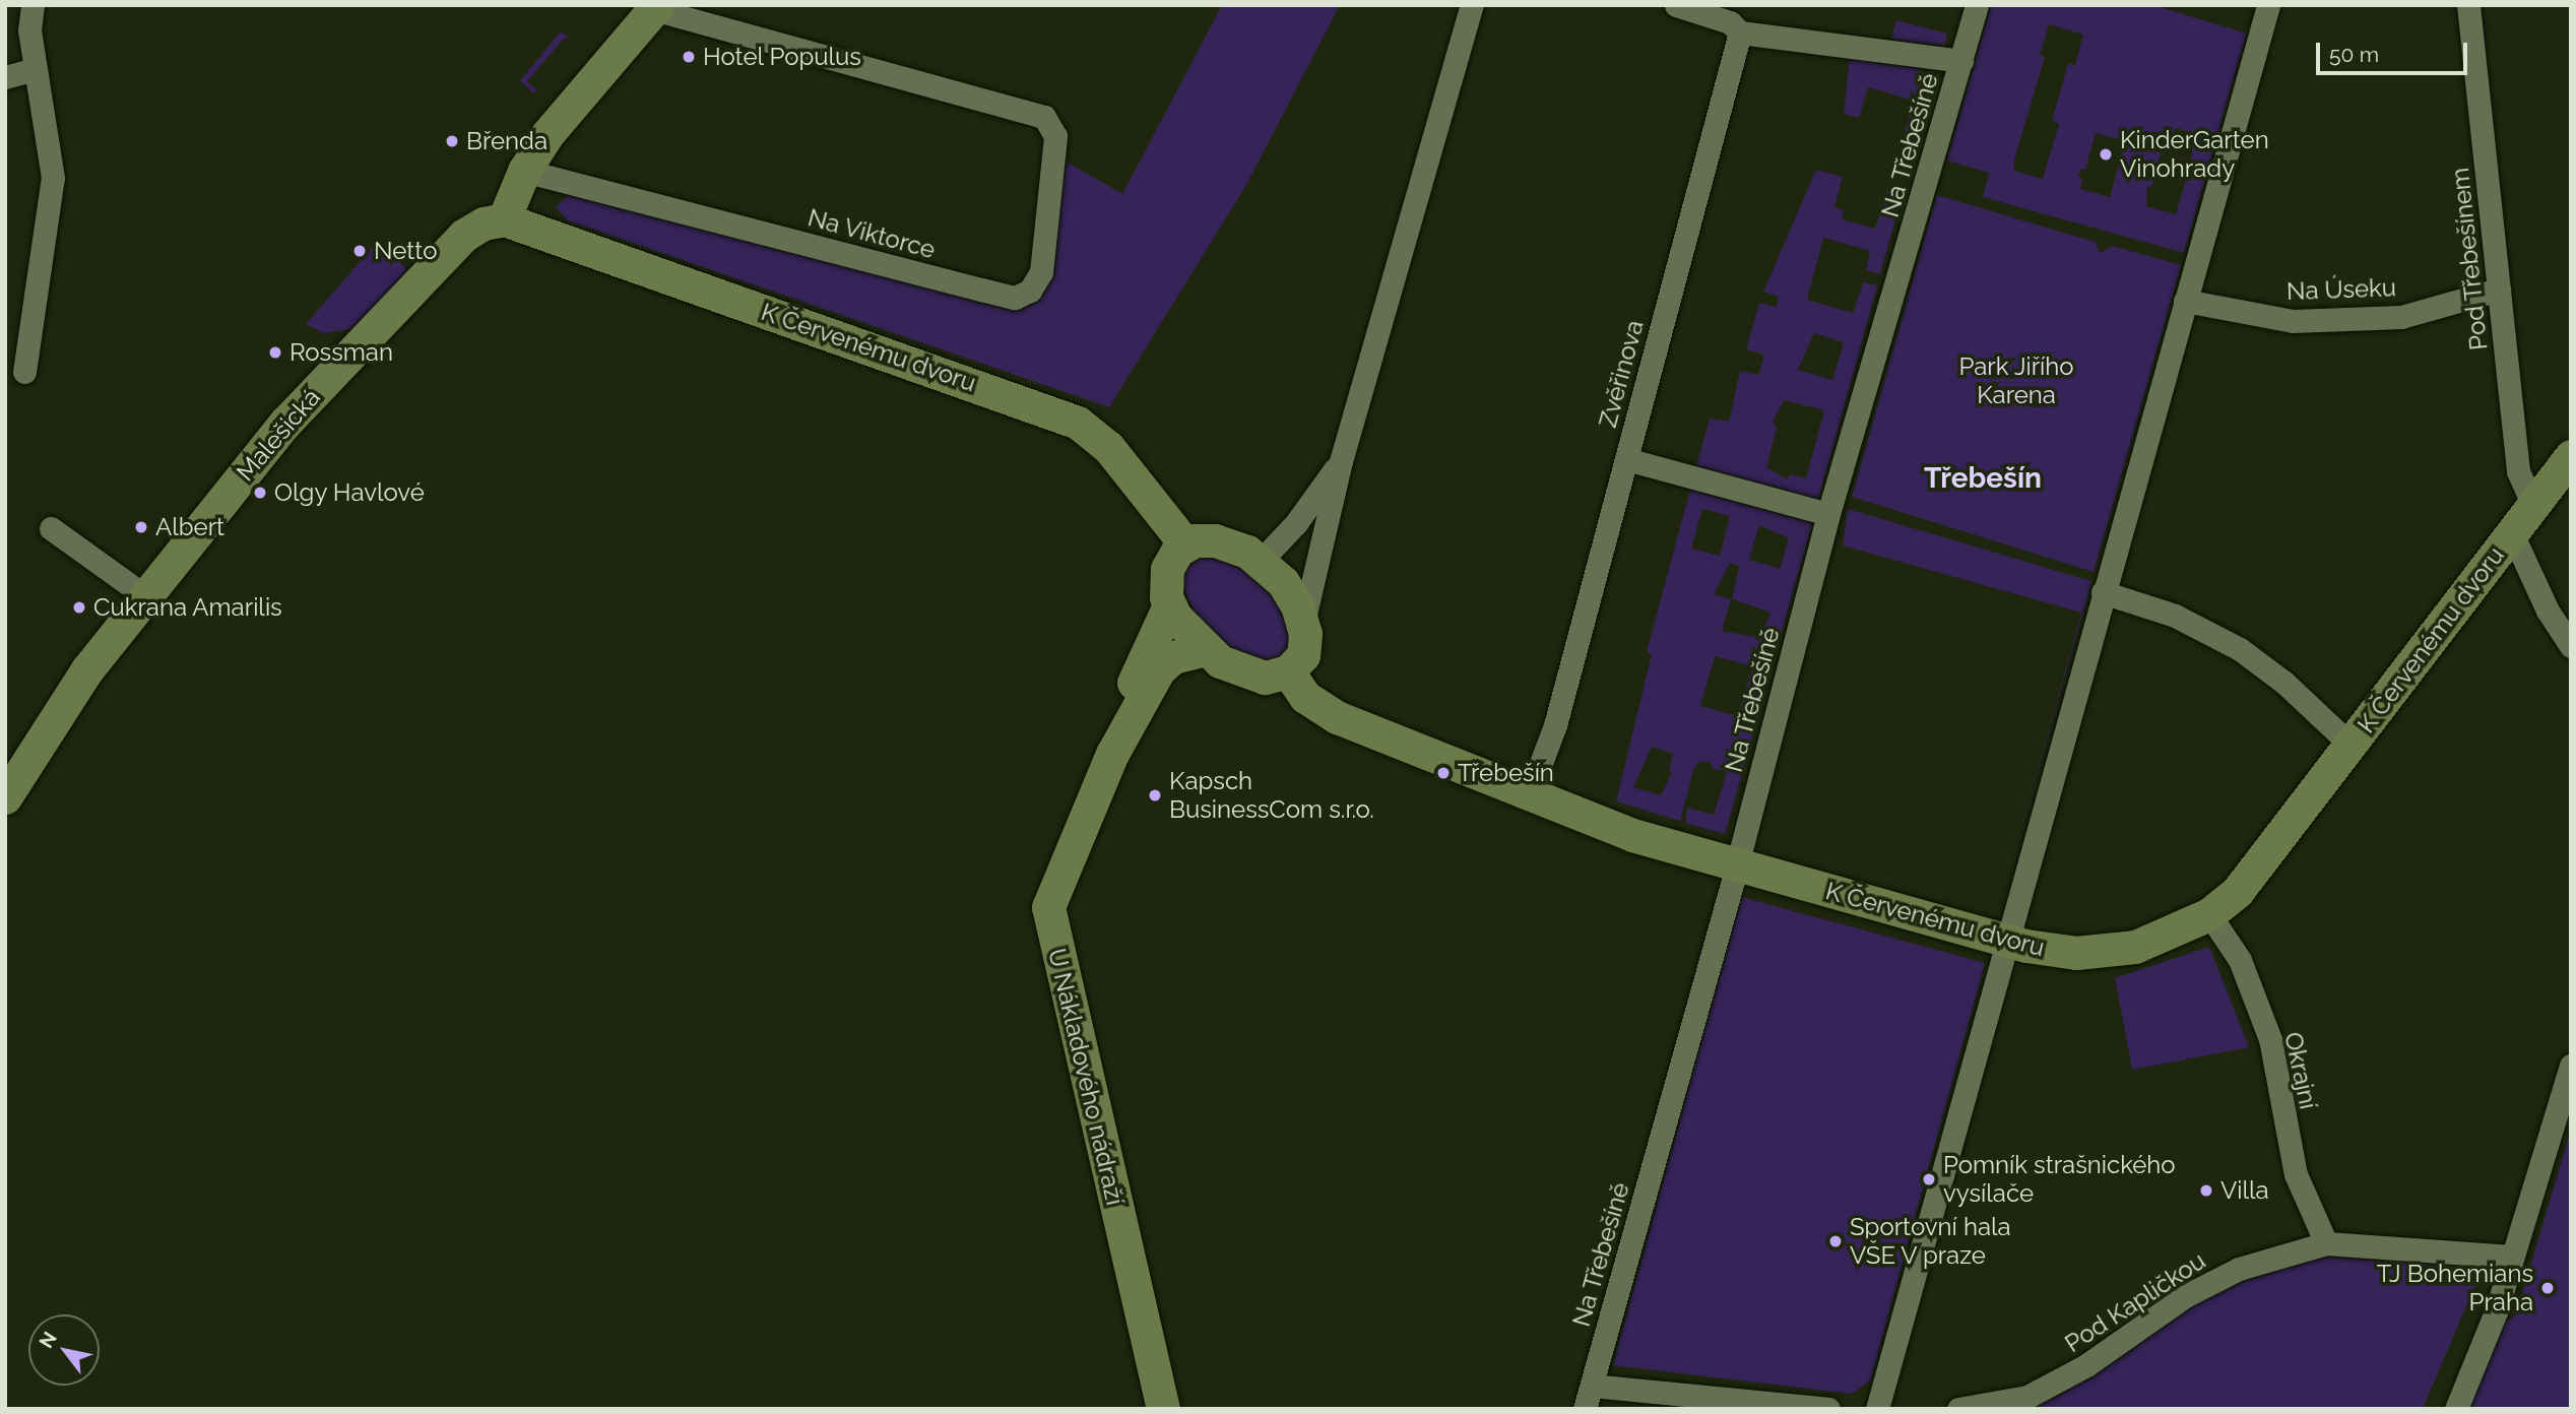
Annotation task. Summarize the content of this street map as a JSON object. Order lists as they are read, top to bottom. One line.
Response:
{"streets":{"street":["Na Třebešíně","Na Viktorce","Pod Třebešínem","Na Úseku","K Červenému dvoru","Zvěřinova","Malešická","Okrajní","U Nákladového nádraží","Pod Kapličkou"]},"crossings":[["Na Třebešíně","K Červenému dvoru"],["Pod Třebešínem","Na Úseku"],["Pod Třebešínem","K Červenému dvoru"],["K Červenému dvoru","Zvěřinova"],["K Červenému dvoru","Malešická"],["K Červenému dvoru","Okrajní"],["Okrajní","Pod Kapličkou"]],"districts":["Třebešín"],"parks":["Park Jiřího Karena"],"places":["Hotel Populus","Břenda","KinderGarten Vinohrady","Netto","Rossman","Olgy Havlové","Albert","Cukrana Amarilis","Třebešín","Kapsch BusinessCom s.r.o.","Pomník strašnického vysílače","Villa","Sportovní hala VŠE V praze","TJ Bohemians Praha"],"scale_bar":"50 m","north":"top left"}
